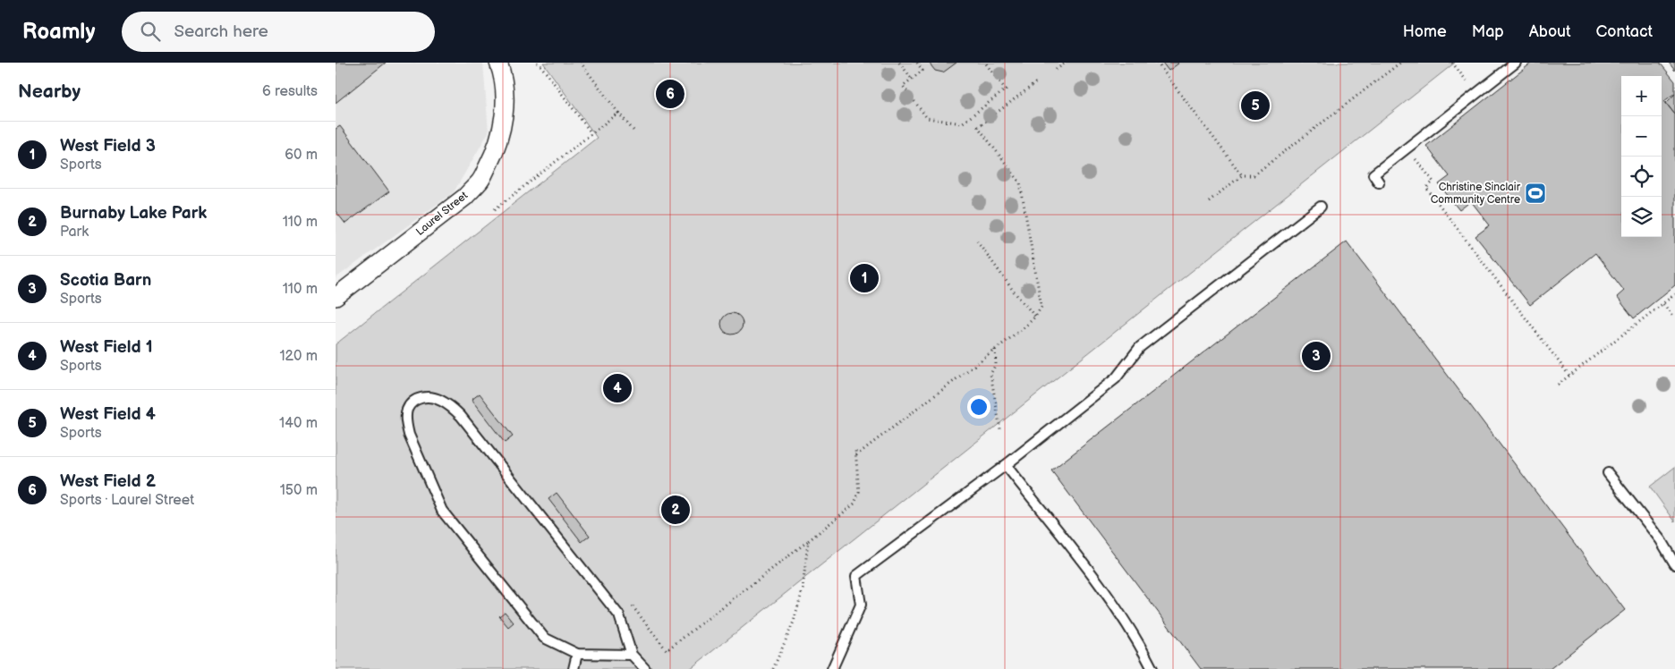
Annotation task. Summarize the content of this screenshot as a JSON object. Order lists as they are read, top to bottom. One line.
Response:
{"streets":{"street":["Laurel Street"]},"places":{"sports":["Christine Sinclair Community Centre"]},"page":{"header":"Roamly","search":"Search here","nav":["Home","Map","About","Contact"],"heading":["Nearby","6 results"],"map_buttons":["+","−"],"pins":["6","5","1","3","4","2"],"list":[{"mark":"1","name":"West Field 3","note":"Sports","value":"60 m"},{"mark":"2","name":"Burnaby Lake Park","note":"Park","value":"110 m"},{"mark":"3","name":"Scotia Barn","note":"Sports","value":"110 m"},{"mark":"4","name":"West Field 1","note":"Sports","value":"120 m"},{"mark":"5","name":"West Field 4","note":"Sports","value":"140 m"},{"mark":"6","name":"West Field 2","note":"Sports · Laurel Street","value":"150 m"}]}}
